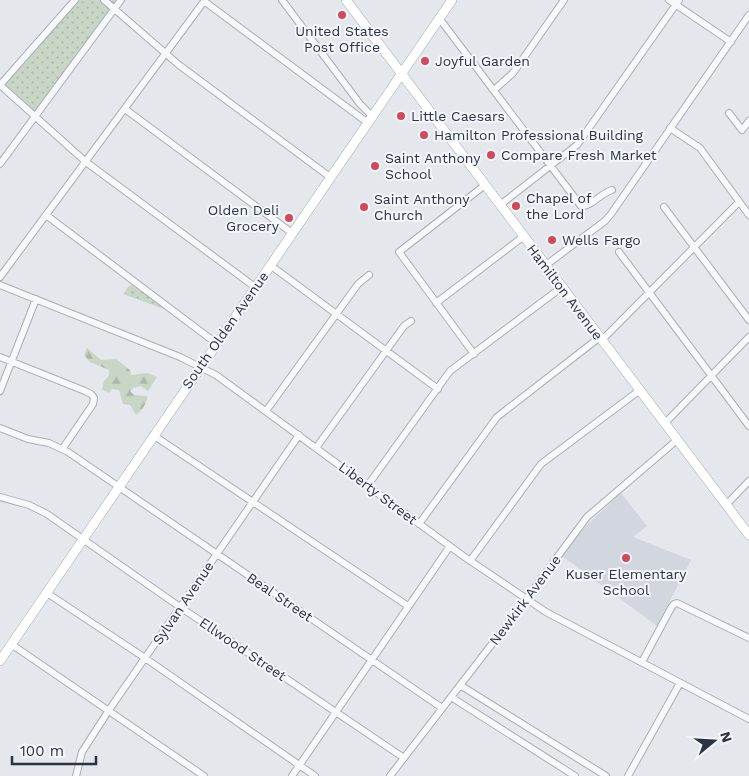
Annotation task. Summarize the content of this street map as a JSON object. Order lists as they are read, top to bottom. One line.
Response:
{"streets":{"main road":["Hamilton Avenue","South Olden Avenue"],"street":["Liberty Street","Beal Street","Newkirk Avenue","Sylvan Avenue","Ellwood Street"]},"crossings":[["Hamilton Avenue","South Olden Avenue"],["Hamilton Avenue","Newkirk Avenue"],["South Olden Avenue","Liberty Street"],["South Olden Avenue","Beal Street"],["South Olden Avenue","Ellwood Street"],["Liberty Street","Newkirk Avenue"],["Liberty Street","Sylvan Avenue"],["Beal Street","Newkirk Avenue"],["Beal Street","Sylvan Avenue"],["Newkirk Avenue","Ellwood Street"],["Sylvan Avenue","Ellwood Street"]],"places":["United States Post Office","Joyful Garden","Little Caesars","Hamilton Professional Building","Compare Fresh Market","Saint Anthony School","Chapel of the Lord","Saint Anthony Church","Olden Deli Grocery","Wells Fargo","Kuser Elementary School"],"scale_bar":"100 m","north":"right"}
